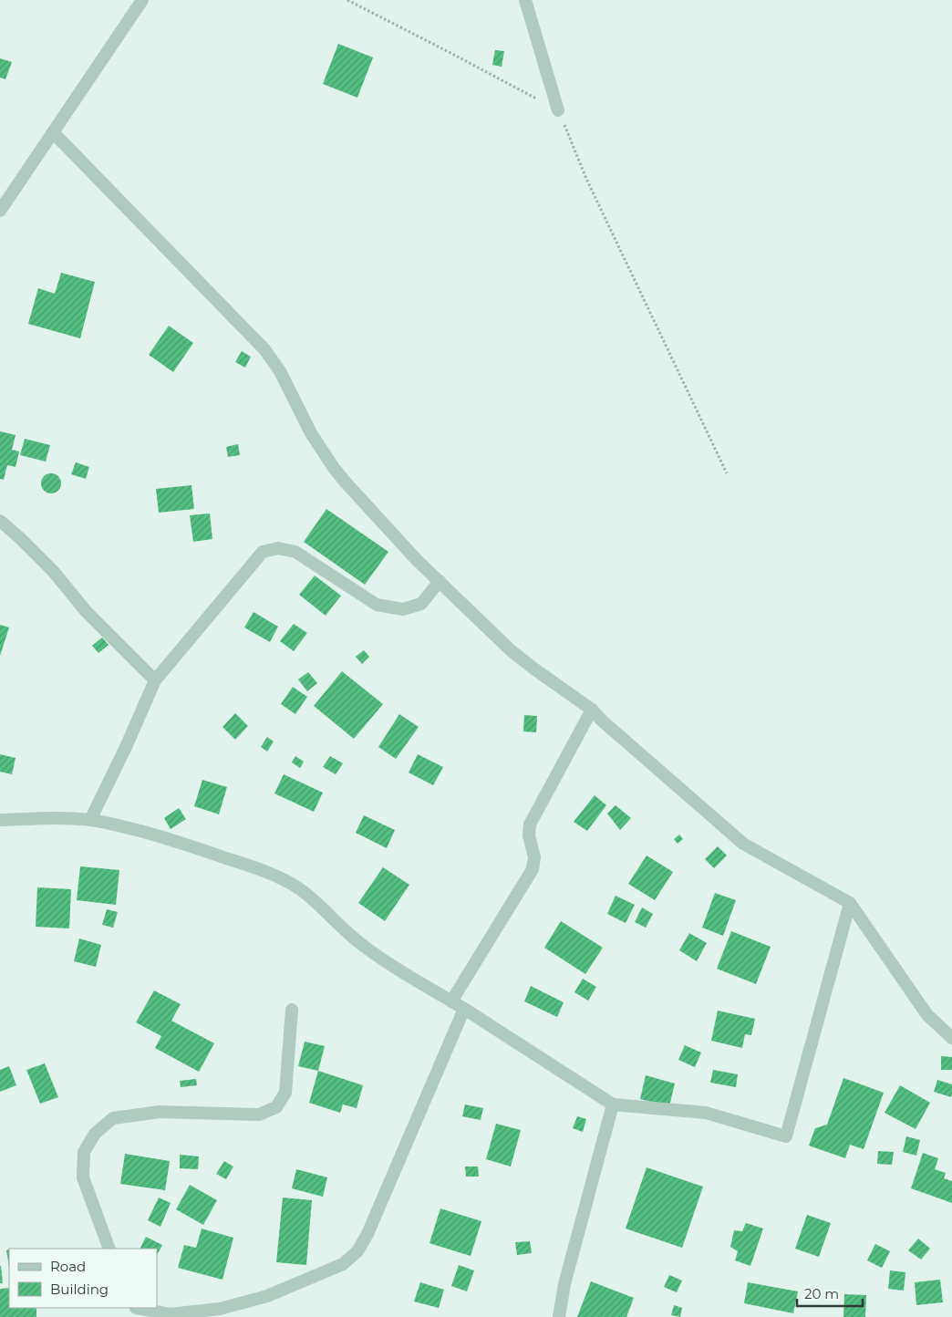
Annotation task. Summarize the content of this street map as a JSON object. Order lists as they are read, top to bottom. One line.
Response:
{"legend":["Road","Building"],"scale_bar":"20 m"}
